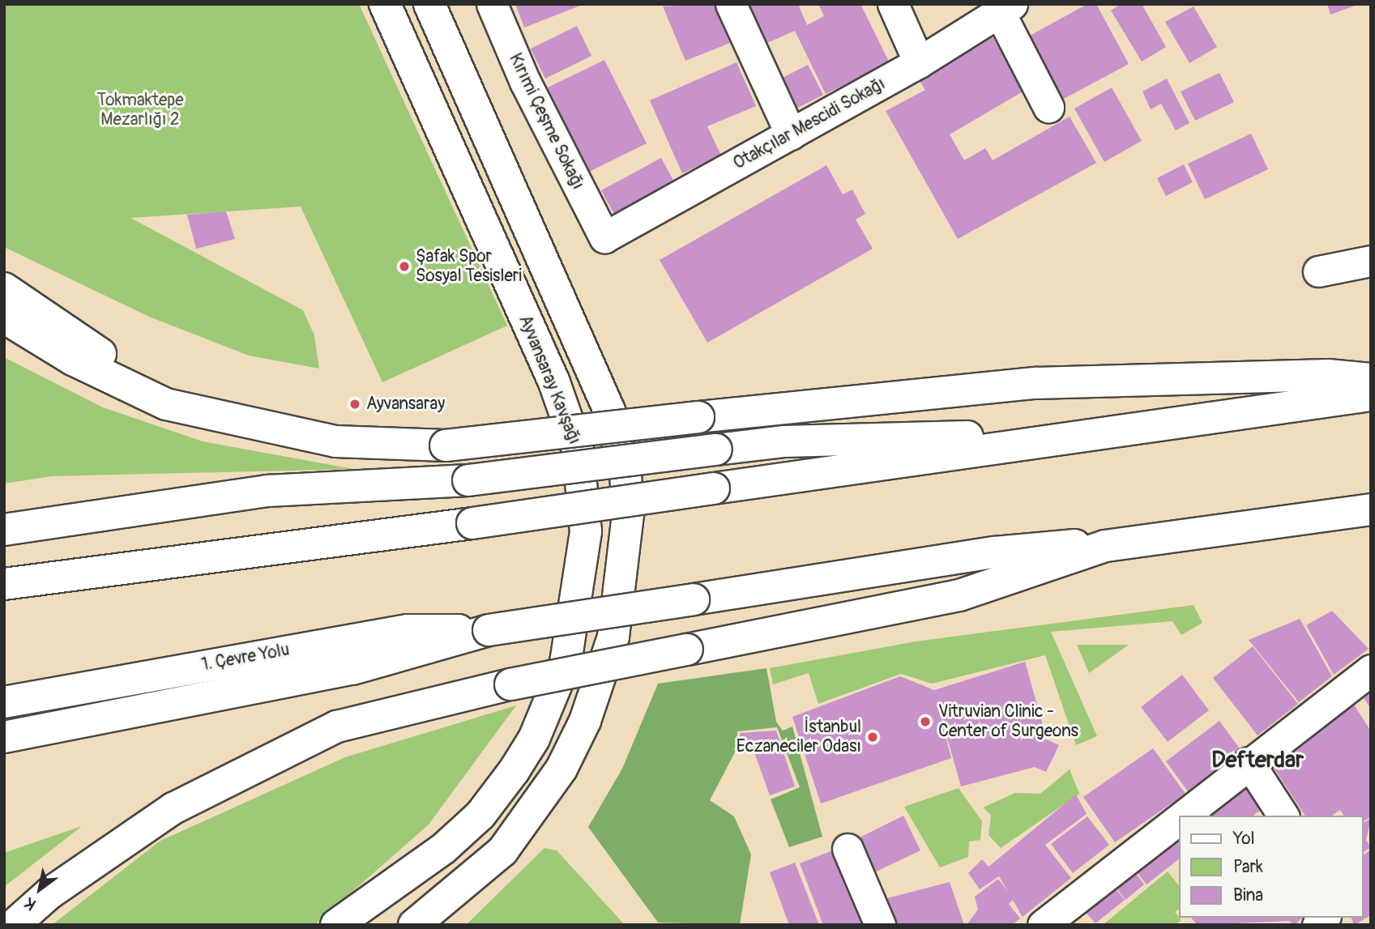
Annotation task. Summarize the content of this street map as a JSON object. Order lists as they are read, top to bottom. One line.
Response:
{"streets":{"main road":["Ayvansaray Kavşağı","1. Çevre Yolu"],"street":["Kırımi Çeşme Sokağı","Otakçılar Mescidi Sokağı"]},"crossings":[["Kırımi Çeşme Sokağı","Otakçılar Mescidi Sokağı"]],"districts":["Defterdar"],"parks":["Tokmaktepe Mezarlığı 2"],"places":["Şafak Spor Sosyal Tesisleri","Ayvansaray","Vitruvian Clinic - Center of Surgeons","İstanbul Eczaneciler Odası"],"legend":["Yol","Park","Bina"],"north":"bottom left"}
